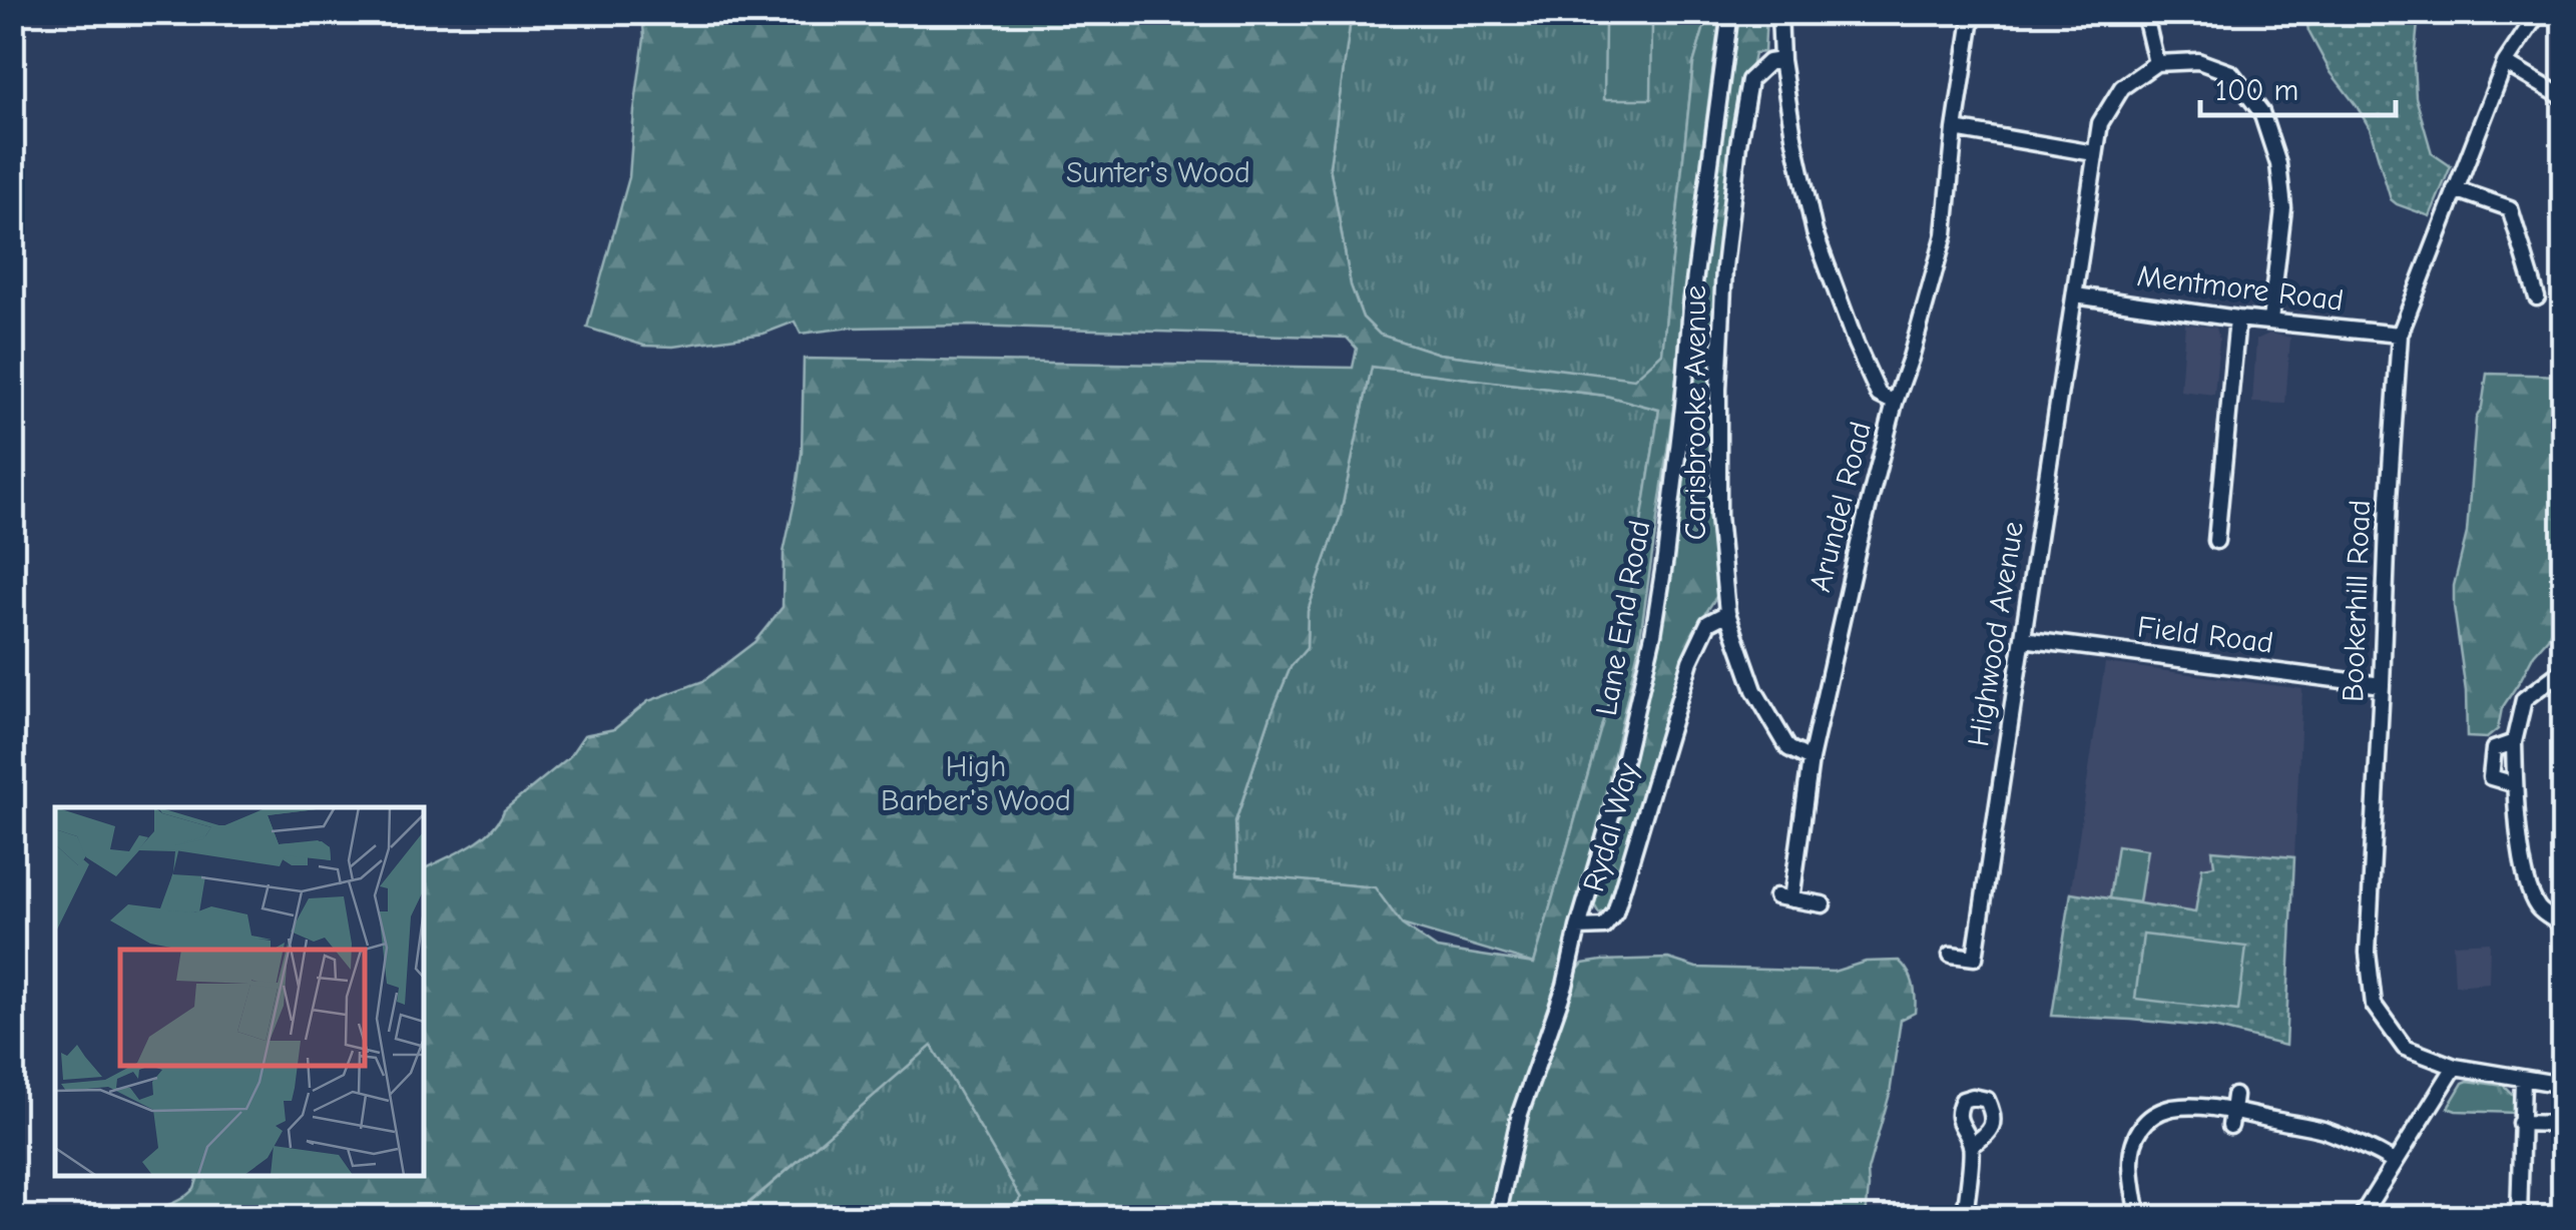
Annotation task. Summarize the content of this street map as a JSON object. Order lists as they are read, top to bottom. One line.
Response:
{"streets":{"street":["Mentmore Road","Carisbrooke Avenue","Arundel Road","Bookerhill Road","Lane End Road","Highwood Avenue","Field Road","Rydal Way"]},"crossings":[["Mentmore Road","Bookerhill Road"],["Mentmore Road","Highwood Avenue"],["Carisbrooke Avenue","Arundel Road"],["Carisbrooke Avenue","Rydal Way"],["Bookerhill Road","Field Road"],["Lane End Road","Rydal Way"],["Highwood Avenue","Field Road"]],"parks":["Sunter's Wood","High Barber's Wood"],"scale_bar":"100 m"}
